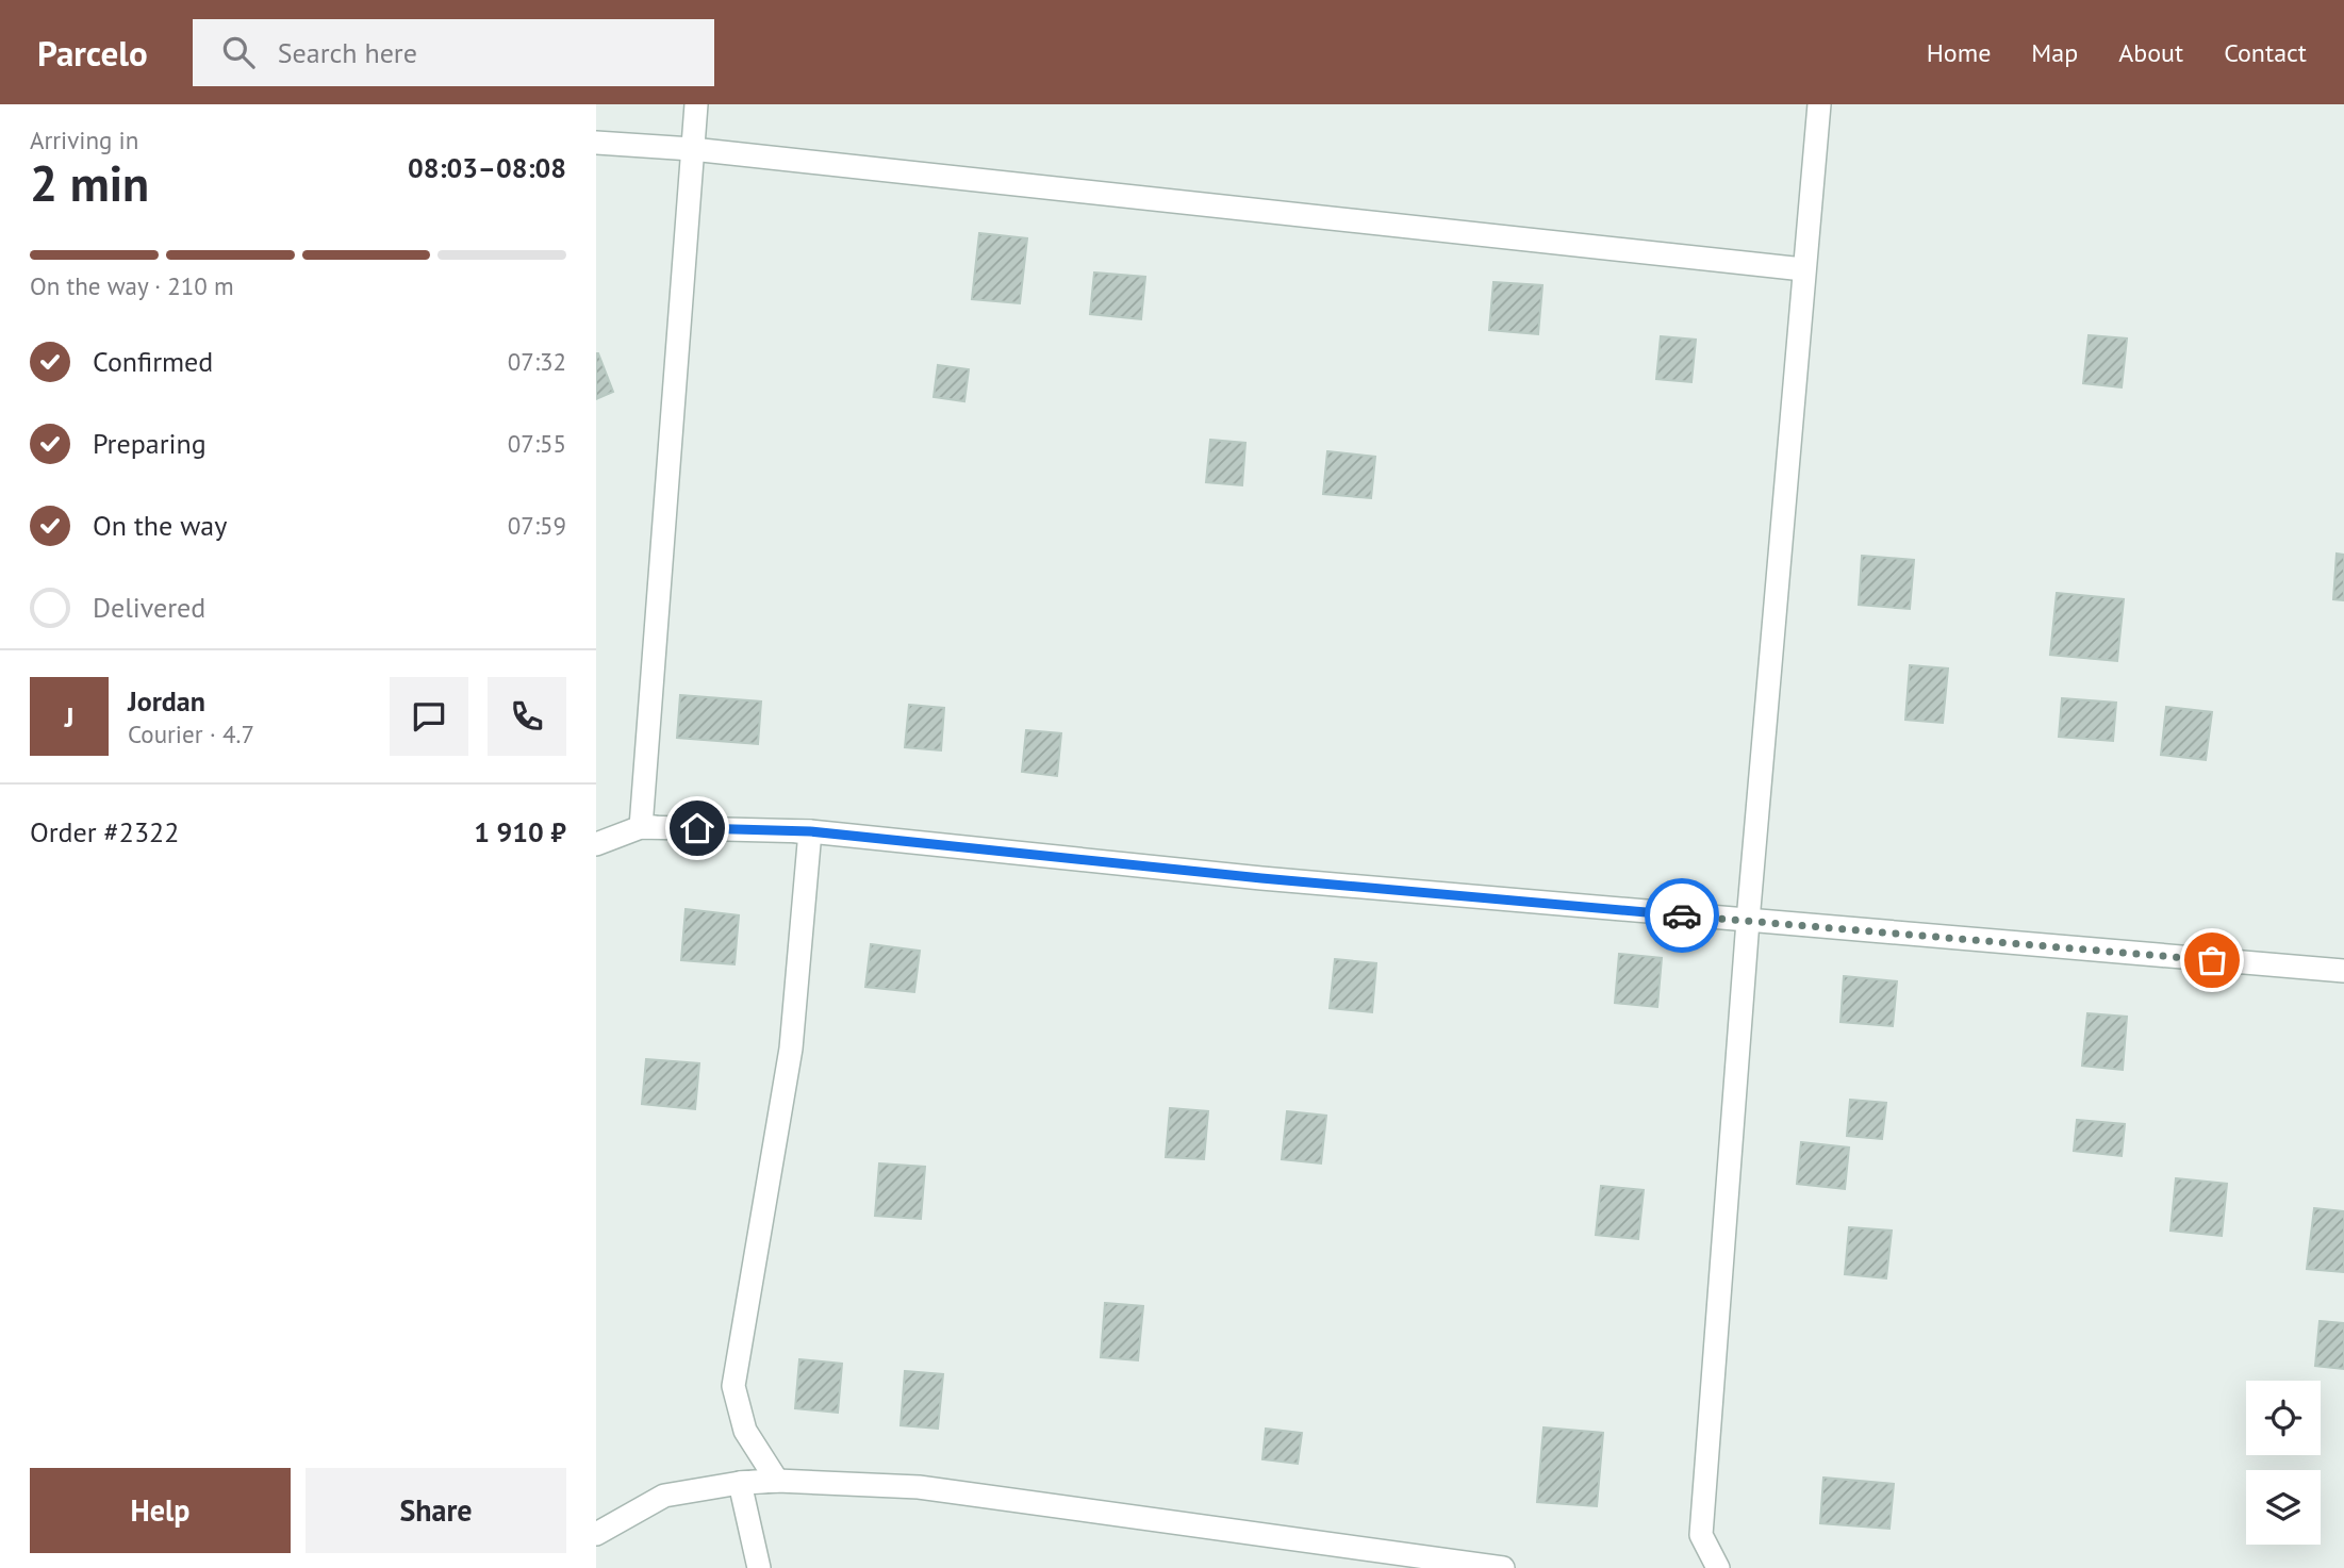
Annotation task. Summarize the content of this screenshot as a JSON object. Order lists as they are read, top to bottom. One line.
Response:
{"page":{"header":"Parcelo","search":"Search here","nav":["Home","Map","About","Contact"],"heading":["2 min","Arriving in","08:03–08:08"],"panel":["Jordan","Courier · 4.7","Order #2322","1 910 ₽"],"bar":"On the way · 210 m","list":[["Confirmed","07:32"],["Preparing","07:55"],["On the way","07:59"],"Delivered"],"round":"J","buttons":["Help","Share"]}}
